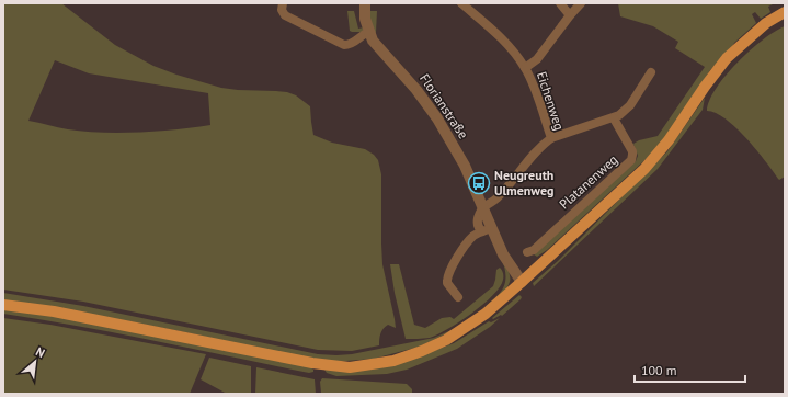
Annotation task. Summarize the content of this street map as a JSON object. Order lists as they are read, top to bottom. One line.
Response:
{"streets":{"street":["Eichenweg","Florianstraße","Platanenweg"]},"crossings":[["Eichenweg","Florianstraße"]],"places":{"bus stop":["Neugreuth Ulmenweg"]},"scale_bar":"100 m","north":"top right"}
